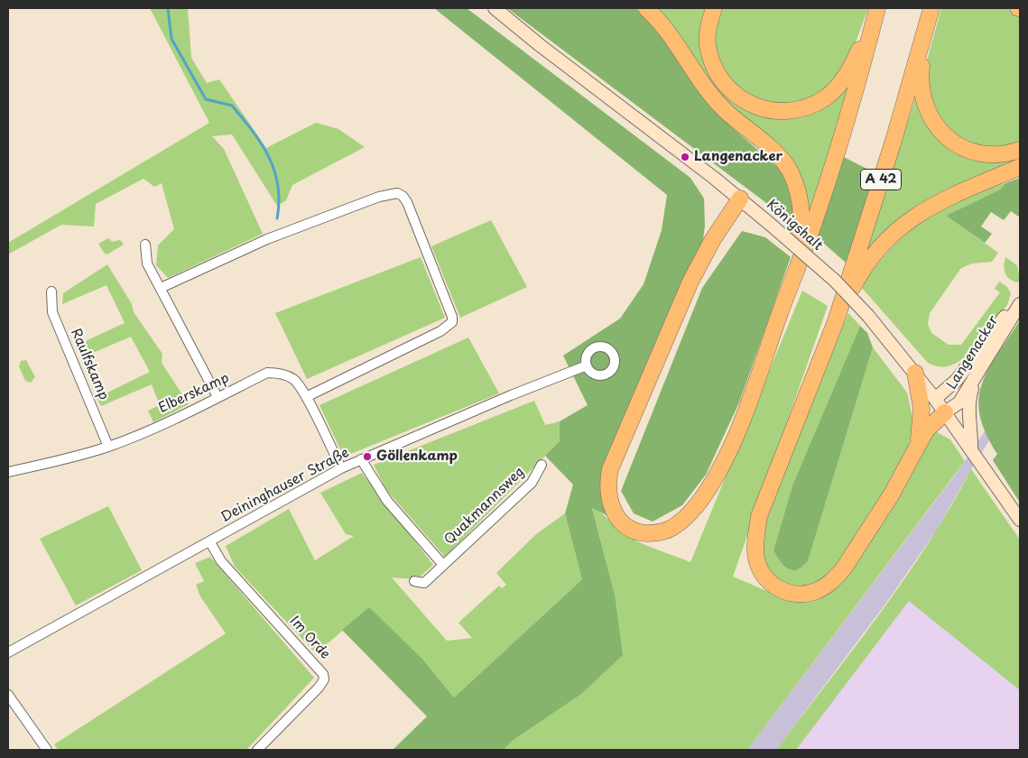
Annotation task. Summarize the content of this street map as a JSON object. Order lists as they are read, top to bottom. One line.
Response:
{"streets":{"highway":["A 42"],"main road":["Königshalt","Langenacker"],"street":["Raulfskamp","Elberskamp","Deininghauser Straße","Quakmannsweg","Im Orde"]},"crossings":[["Königshalt","Langenacker"],["Raulfskamp","Elberskamp"],["Elberskamp","Deininghauser Straße"],["Deininghauser Straße","Quakmannsweg"],["Deininghauser Straße","Im Orde"]],"places":["Langenacker","Göllenkamp"]}
